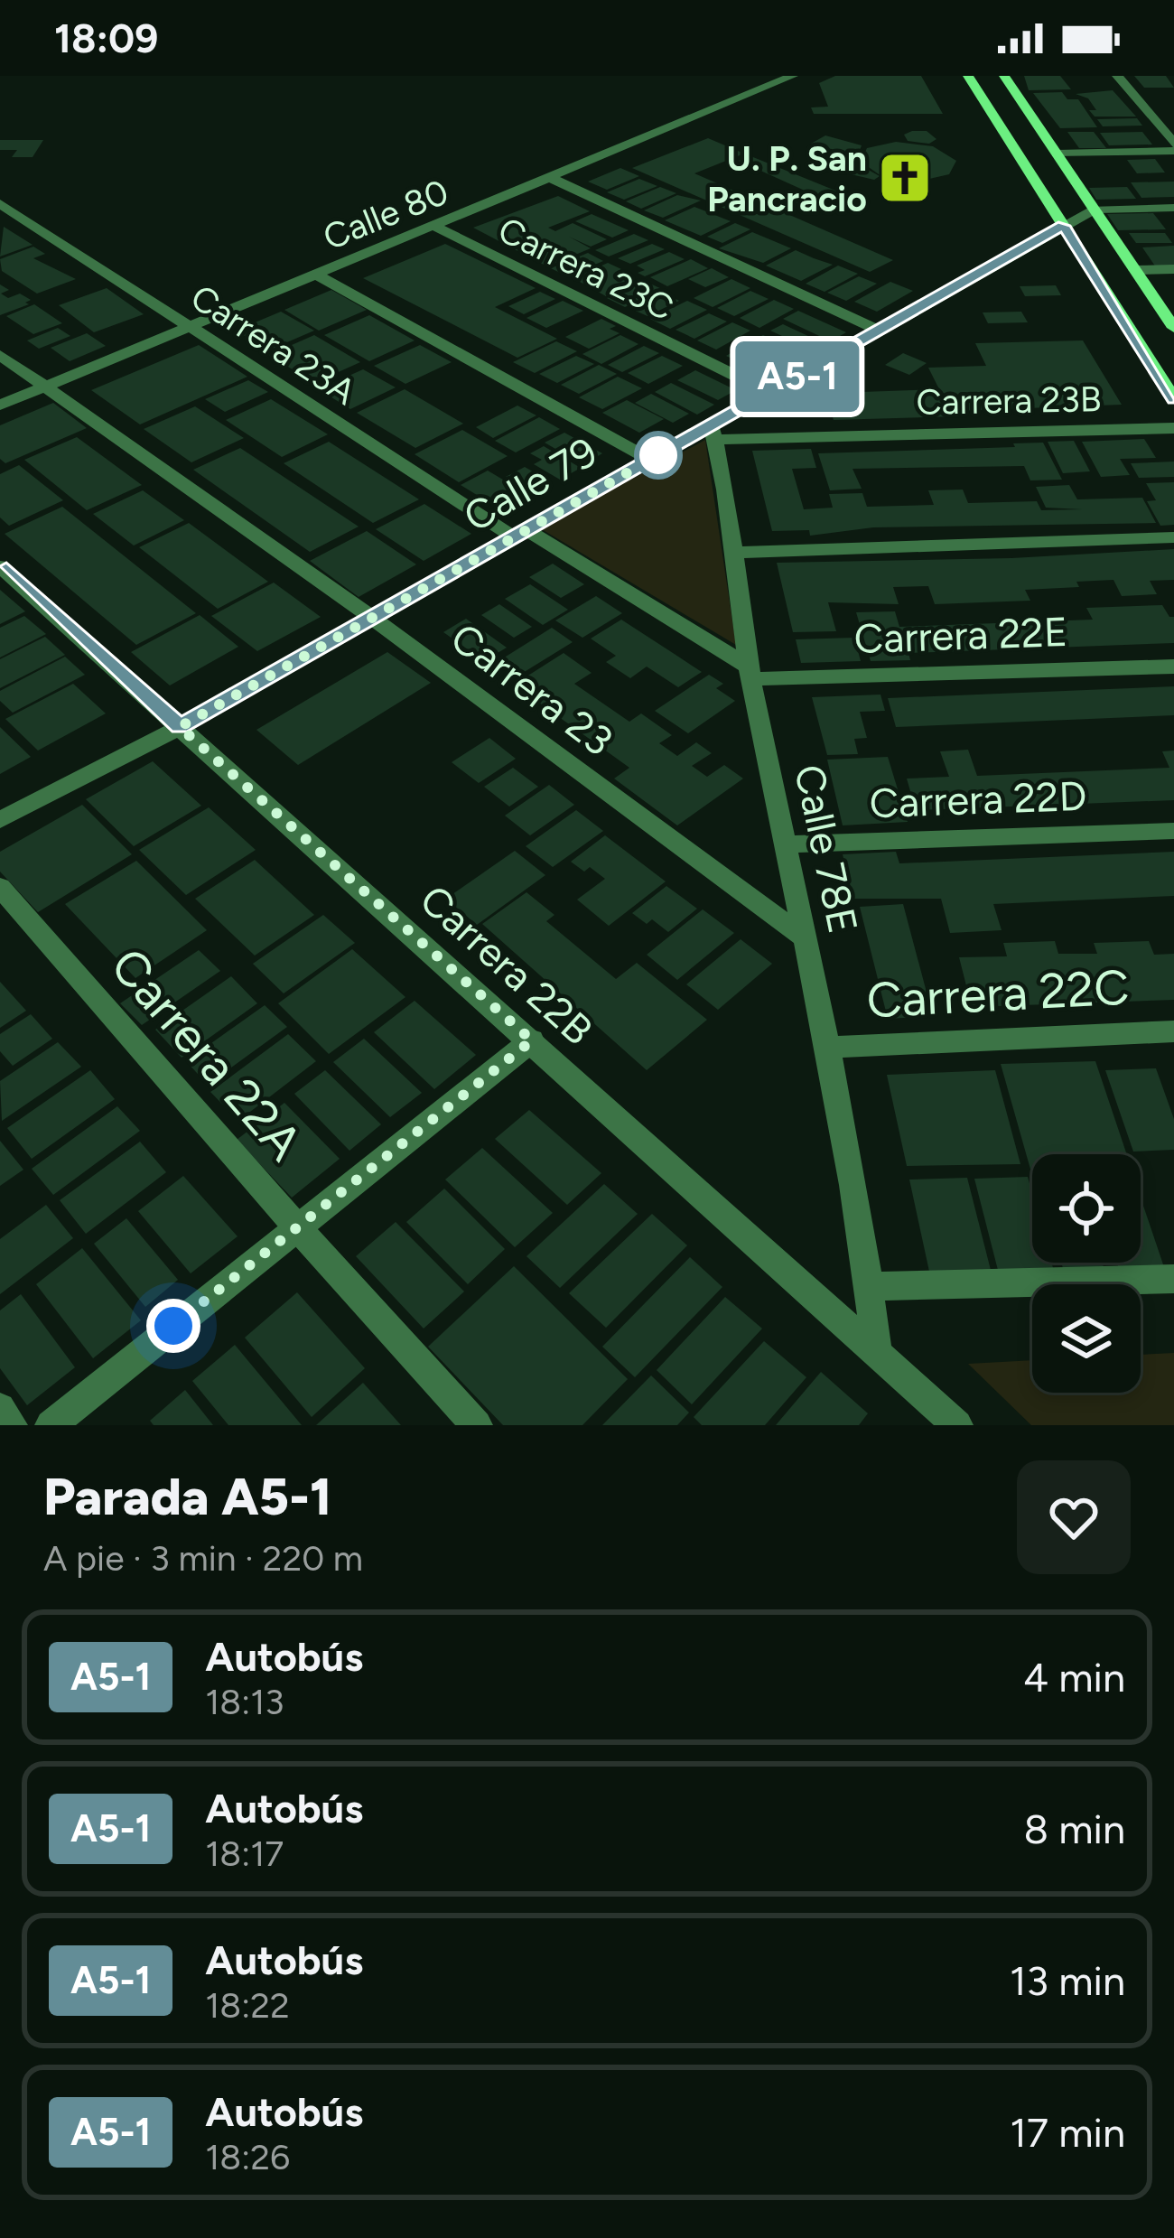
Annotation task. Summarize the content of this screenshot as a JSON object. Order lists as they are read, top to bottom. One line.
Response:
{"streets":{"street":["Calle 80","Carrera 23C","Carrera 23A","Carrera 23B","Calle 79","Carrera 22E","Carrera 23","Carrera 22D","Calle 78E","Carrera 22B","Carrera 22C","Carrera 22A"]},"crossings":[["Calle 80","Carrera 23C"],["Calle 80","Carrera 23A"],["Calle 80","Carrera 23"],["Carrera 23C","Calle 79"],["Carrera 23A","Calle 79"],["Carrera 23A","Carrera 22E"],["Carrera 23A","Calle 78E"],["Carrera 23B","Calle 79"],["Carrera 23B","Calle 78E"],["Calle 79","Carrera 23"],["Calle 79","Calle 78E"],["Calle 79","Carrera 22B"],["Carrera 22E","Calle 78E"],["Carrera 23","Calle 78E"],["Carrera 22D","Calle 78E"],["Calle 78E","Carrera 22B"],["Calle 78E","Carrera 22C"]],"places":{"church":["U. P. San Pancracio"]},"lines":["bus line A5-1"],"page":{"status":"18:09","on_map":"A5-1","heading":["Parada A5-1","A pie · 3 min · 220 m"],"list":[{"mark":"A5-1","name":"Autobús","note":"18:13","value":"4 min"},{"mark":"A5-1","name":"Autobús","note":"18:17","value":"8 min"},{"mark":"A5-1","name":"Autobús","note":"18:22","value":"13 min"},{"mark":"A5-1","name":"Autobús","note":"18:26","value":"17 min"}]}}
